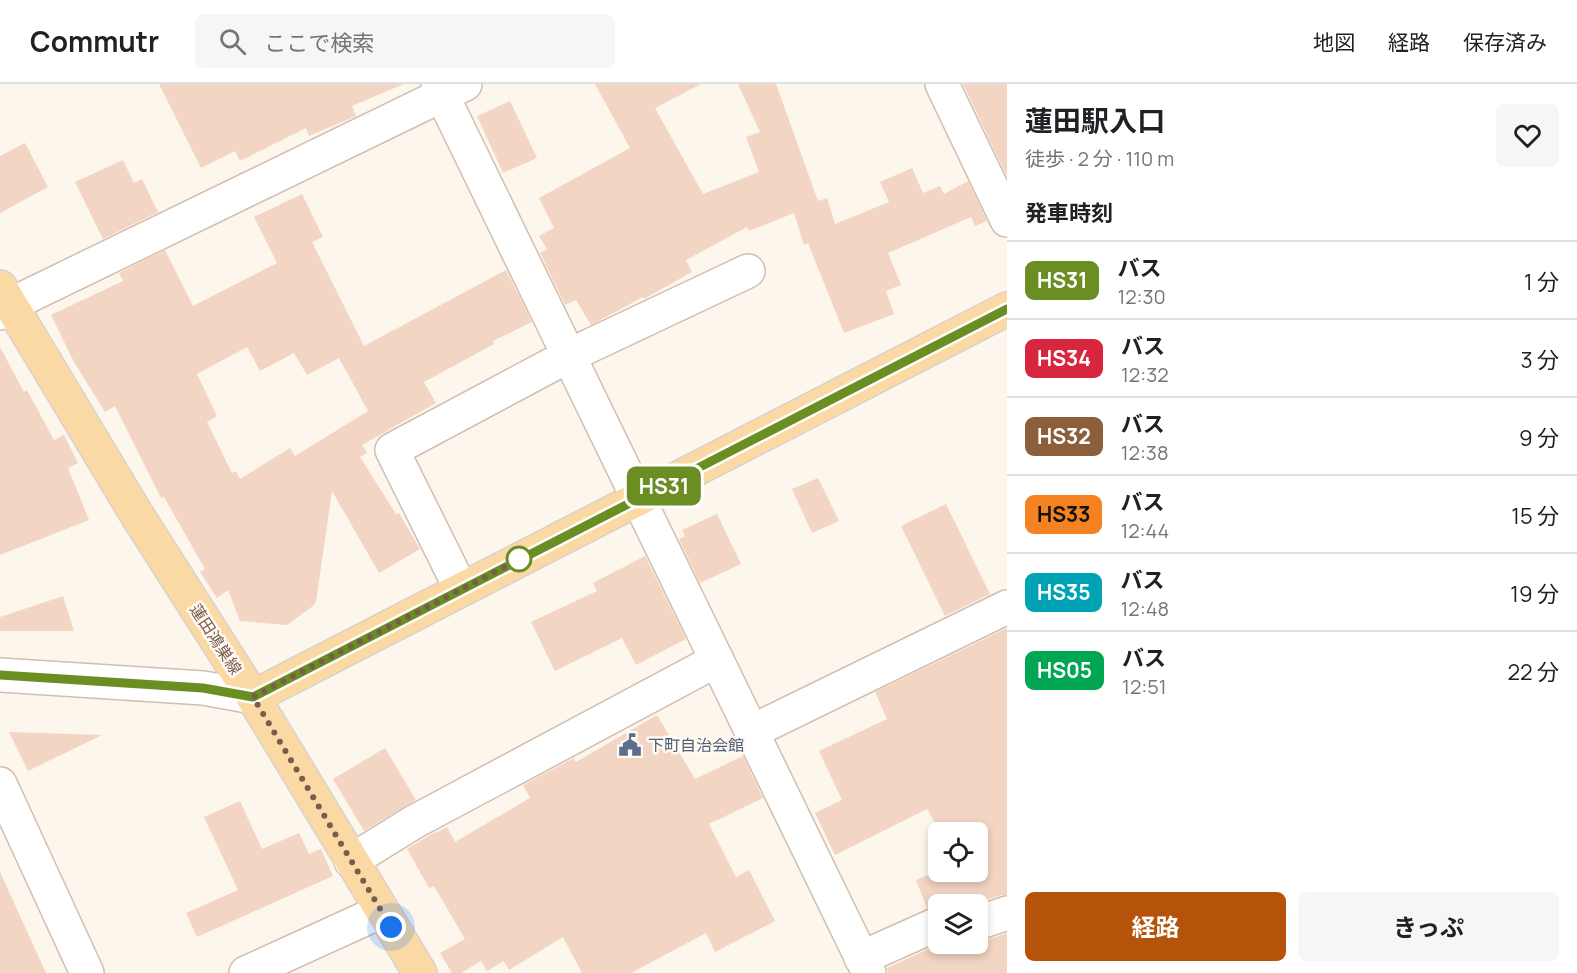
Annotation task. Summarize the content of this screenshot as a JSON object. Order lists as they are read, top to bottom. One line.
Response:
{"streets":{"main road":["蓮田鴻巣線"]},"places":{"public building":["下町自治会館"]},"lines":["bus line HS31"],"page":{"header":"Commutr","search":"ここで検索","nav":["地図","経路","保存済み"],"on_map":"HS31","heading":[["蓮田駅入口","徒歩 · 2 分 · 110 m"],"発車時刻"],"list":[{"mark":"HS31","name":"バス","note":"12:30","value":"1 分"},{"mark":"HS34","name":"バス","note":"12:32","value":"3 分"},{"mark":"HS32","name":"バス","note":"12:38","value":"9 分"},{"mark":"HS33","name":"バス","note":"12:44","value":"15 分"},{"mark":"HS35","name":"バス","note":"12:48","value":"19 分"},{"mark":"HS05","name":"バス","note":"12:51","value":"22 分"}],"buttons":["経路","きっぷ"]}}
